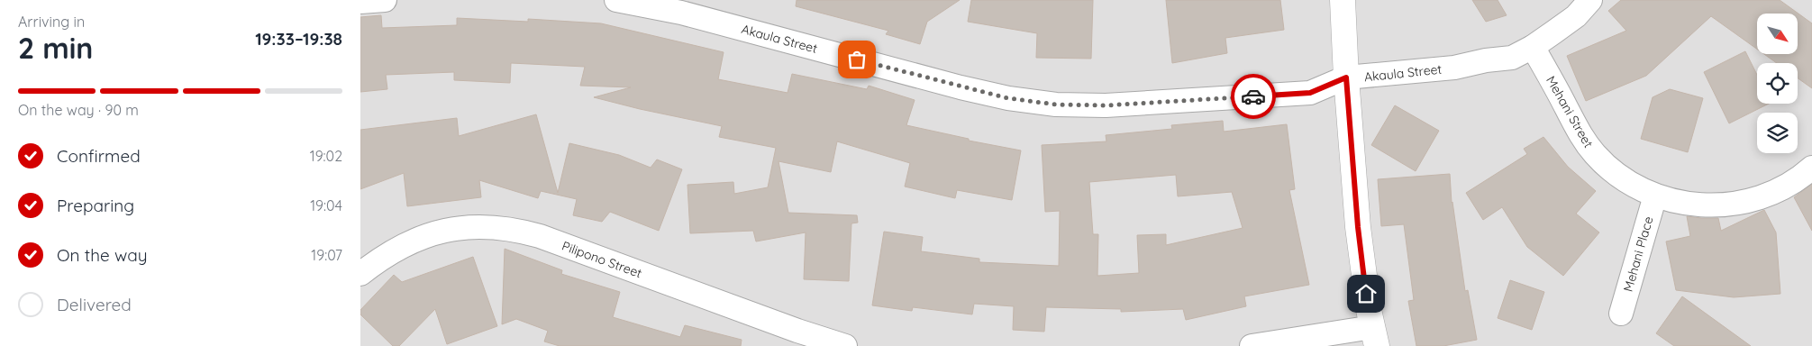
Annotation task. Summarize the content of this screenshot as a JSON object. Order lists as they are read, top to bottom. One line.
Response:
{"streets":{"street":["Akaula Street","Mehani Street","Mehani Place","Pilipono Street"]},"crossings":[["Akaula Street","Mehani Street"],["Mehani Street","Mehani Place"]],"north":"bottom right","page":{"heading":["2 min","Arriving in","19:33–19:38"],"bar":"On the way · 90 m","list":[["Confirmed","19:02"],["Preparing","19:04"],["On the way","19:07"],"Delivered"]}}
